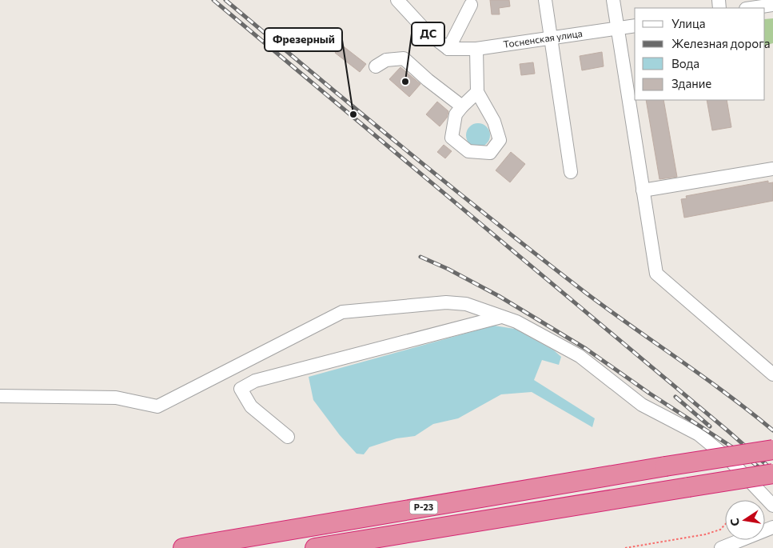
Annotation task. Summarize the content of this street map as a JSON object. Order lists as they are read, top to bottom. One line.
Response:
{"streets":{"highway":["Р-23"],"street":["Тосненская улица"]},"places":["ДС","Фрезерный"],"legend":["Улица","Железная дорога","Вода","Здание"],"north":"left"}
